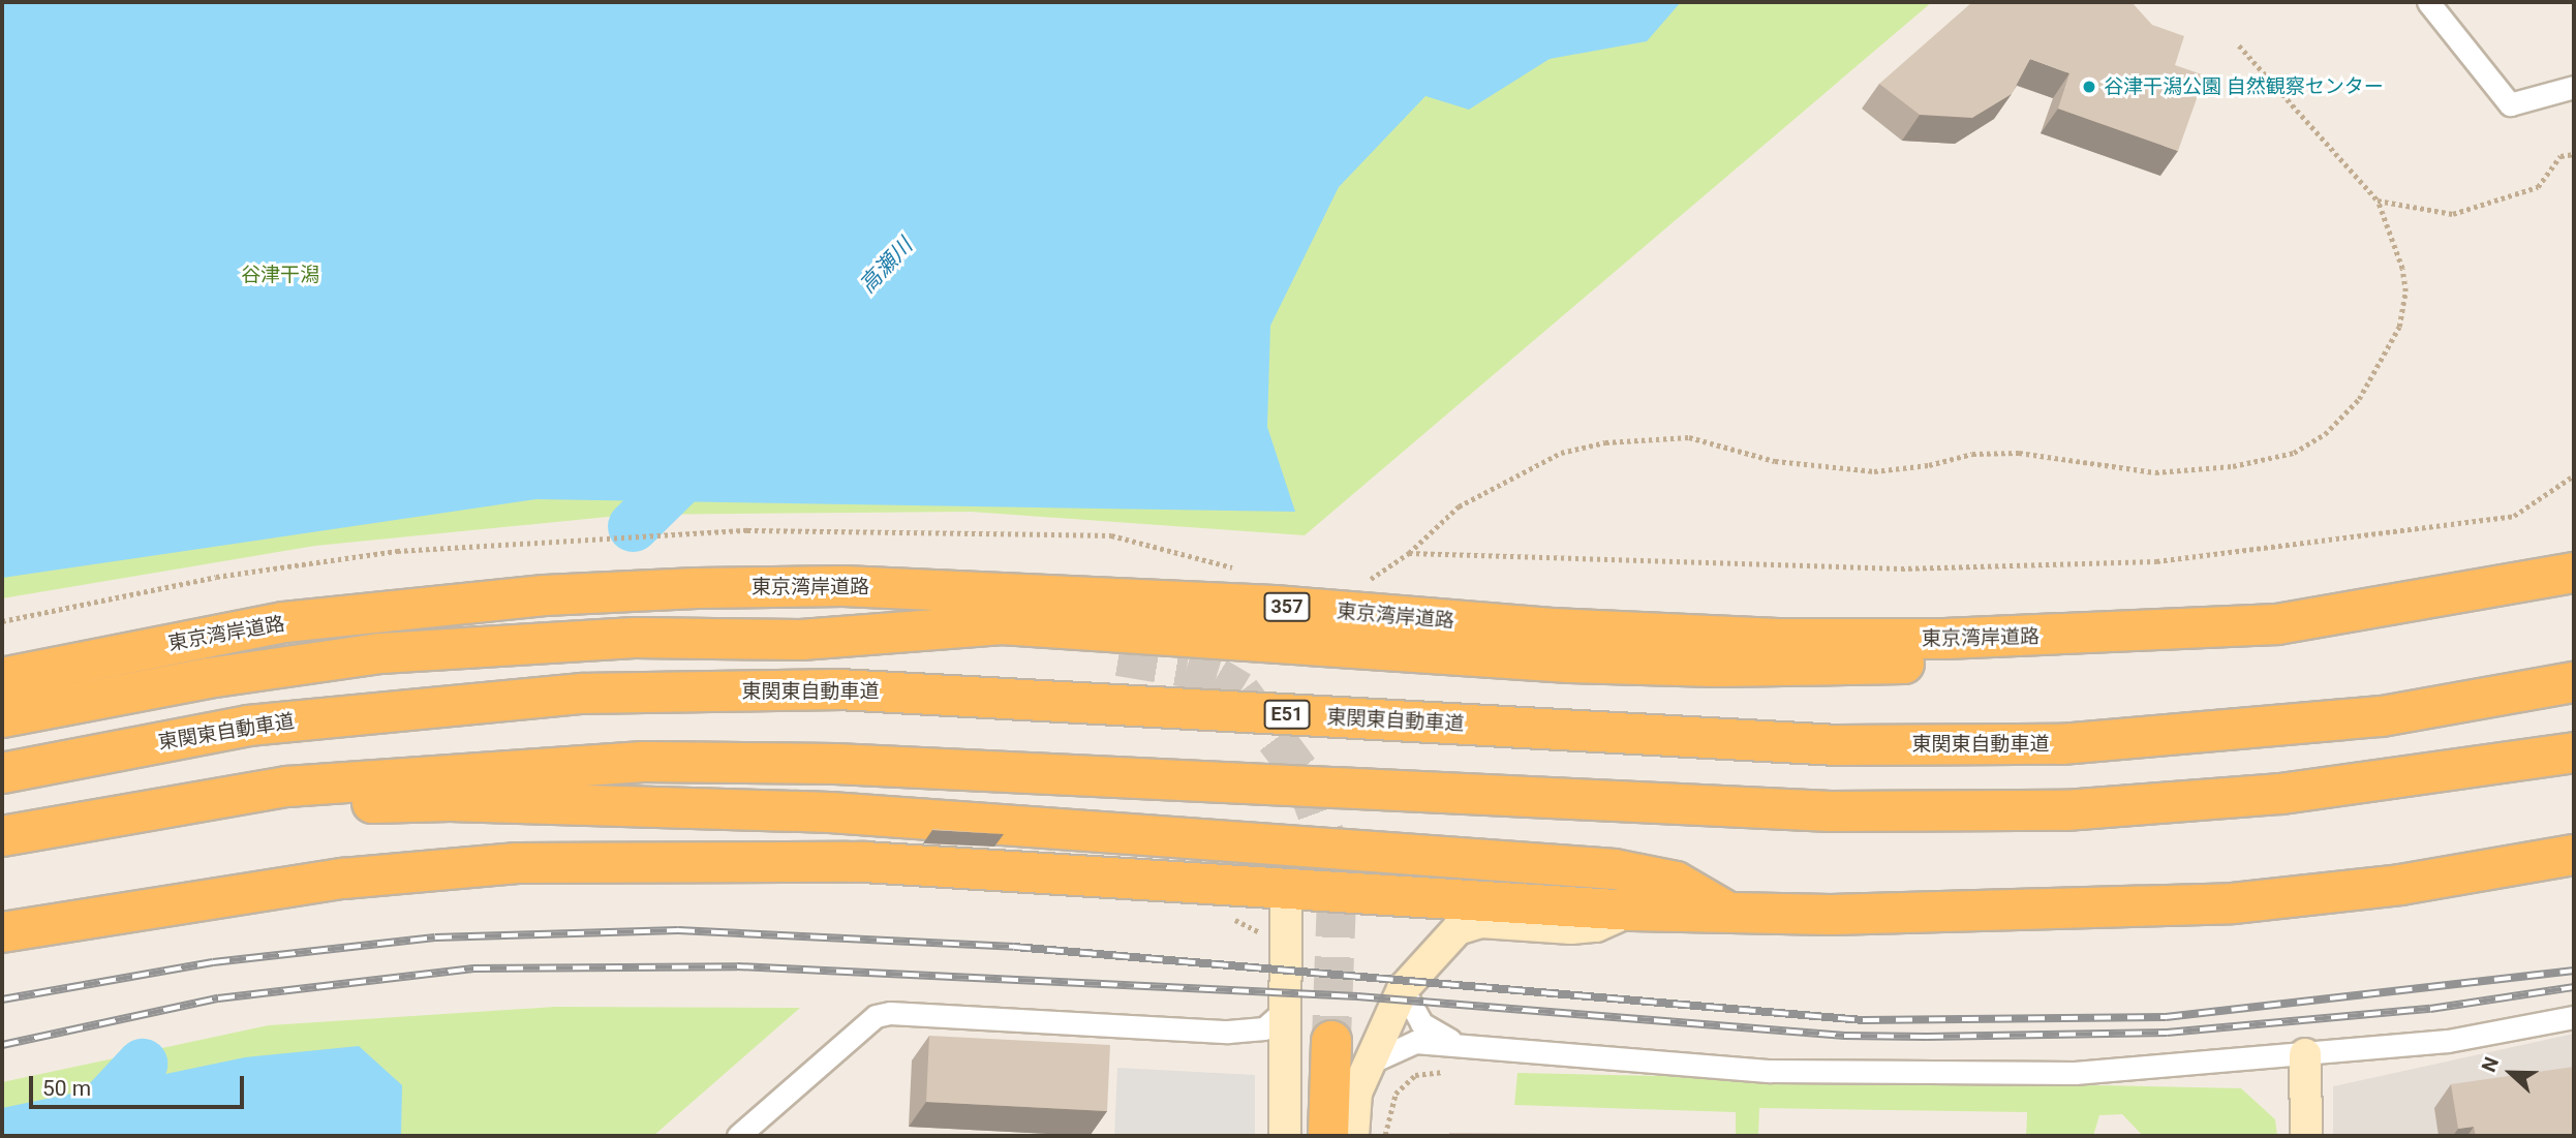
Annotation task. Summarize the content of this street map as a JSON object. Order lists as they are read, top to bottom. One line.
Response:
{"streets":{"highway":["東京湾岸道路","357","東関東自動車道","E51"]},"water":["高瀬川"],"parks":["谷津干潟"],"places":["谷津干潟公園 自然観察センター"],"scale_bar":"50 m","north":"left"}
